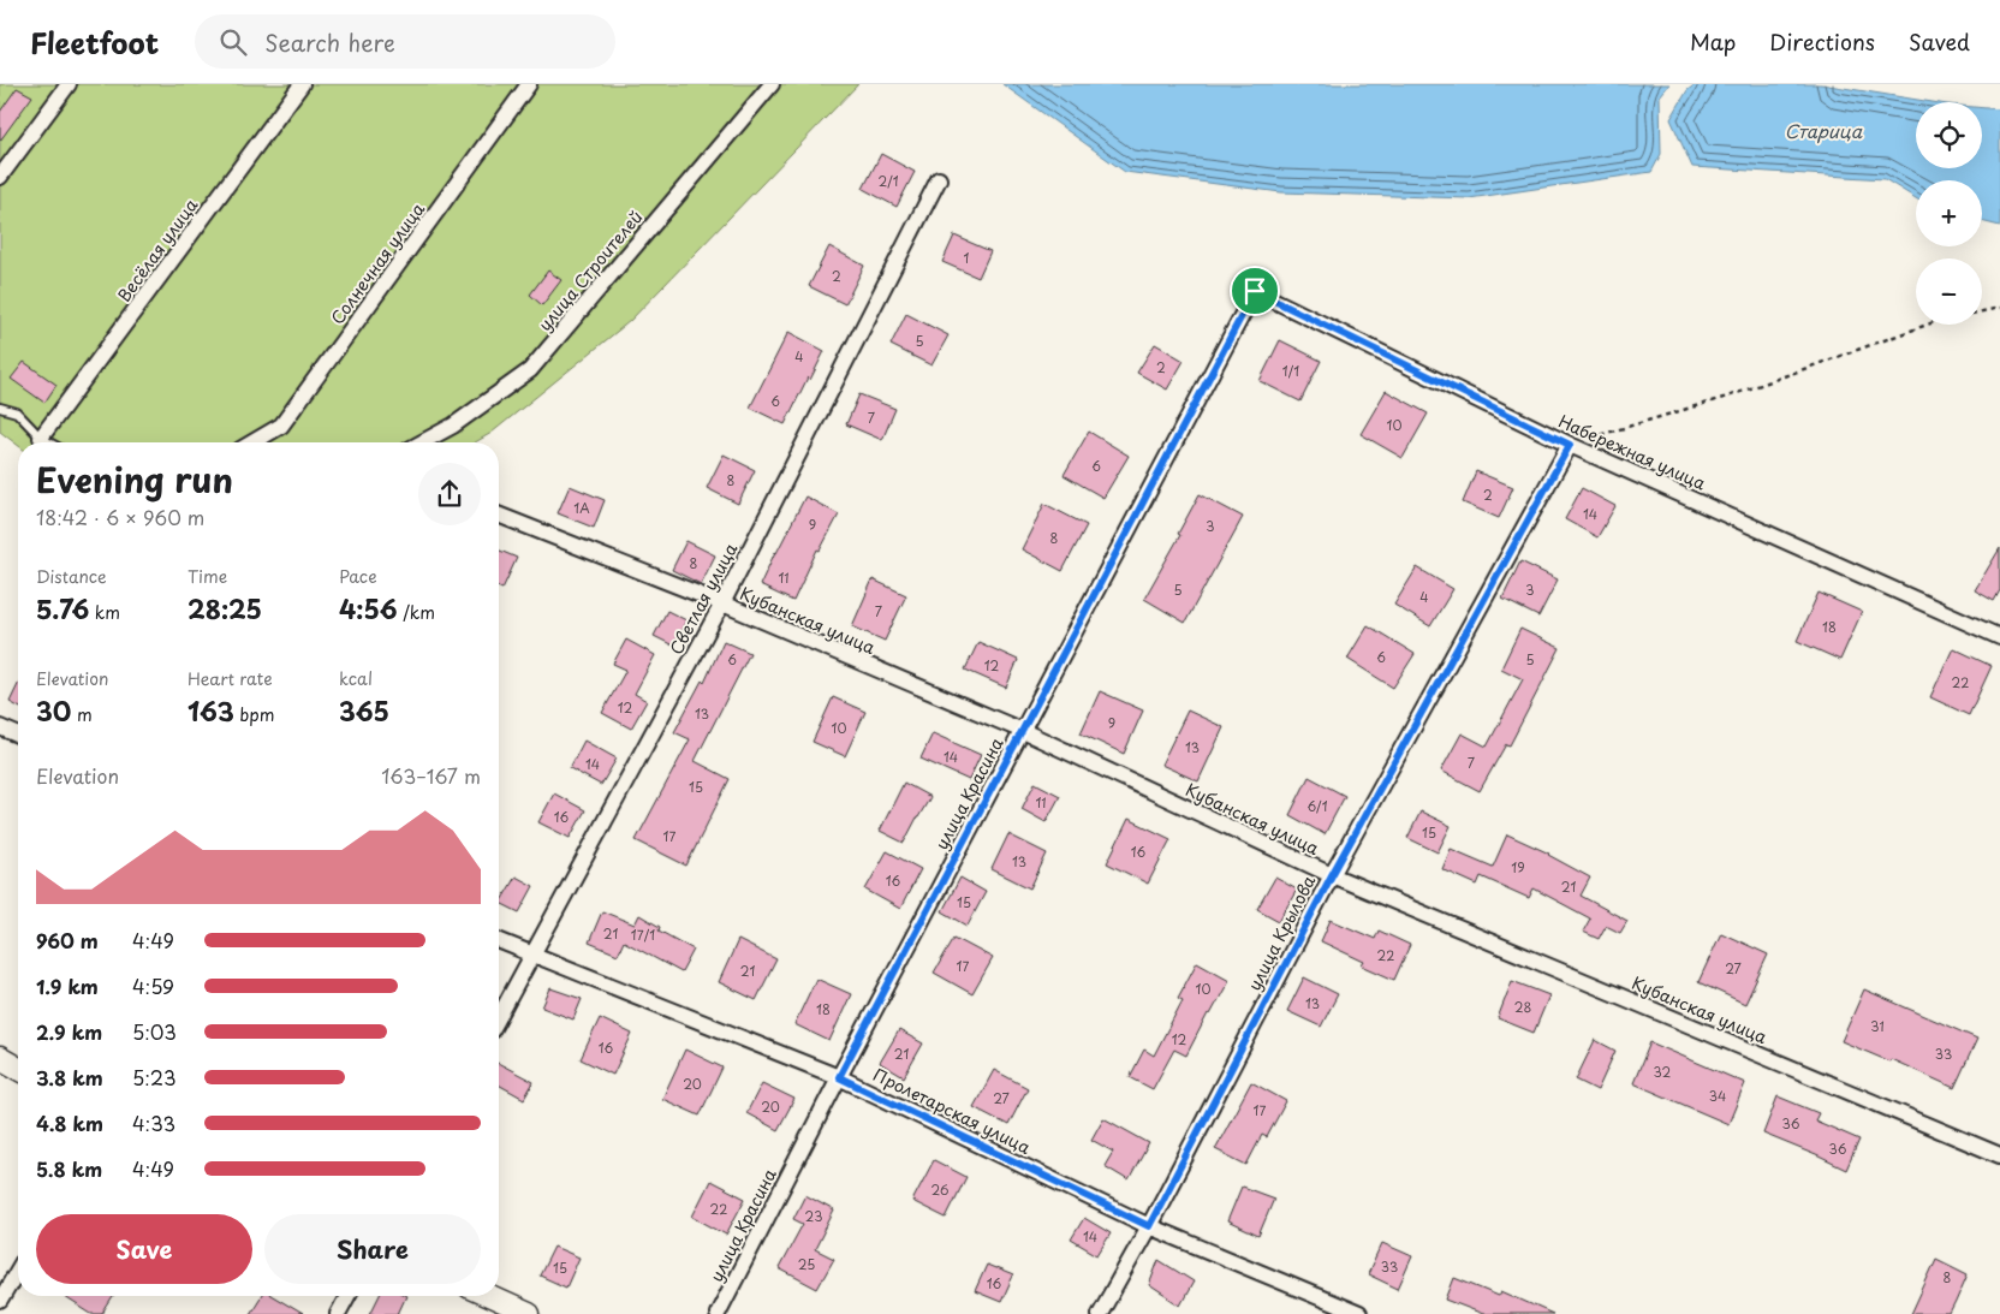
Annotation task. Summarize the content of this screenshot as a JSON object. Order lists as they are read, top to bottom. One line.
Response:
{"streets":{"street":["Весёлая улица","Солнечная улица","улица Строителей","Набережная улица","Светлая улица","Кубанская улица","улица Красина","улица Крылова","Пролетарская улица"]},"crossings":[["Набережная улица","улица Красина"],["Набережная улица","улица Крылова"],["Светлая улица","Кубанская улица"],["Светлая улица","Пролетарская улица"],["Кубанская улица","улица Красина"],["Кубанская улица","улица Крылова"],["улица Красина","Пролетарская улица"],["улица Крылова","Пролетарская улица"]],"water":["Старица"],"house_numbers":["2/1","1","2","5","4","2","1/1","6","7","10","6","8","2","1А","14","9","3","8","8","11","5","3","4","7","18","6","6","5","12","22","12","13","9","10","13","14","7","14","15","11","6/1","16","15","17","16","13","19","16","21","15","21","17/1","22","17","27","21","10","13","28","18","31","12","16","21","33","32","20","34","27","20","17","36","36","26","22","23","14","25","33","15","8","16"],"page":{"header":"Fleetfoot","search":"Search here","nav":["Map","Directions","Saved"],"map_buttons":["+","−"],"heading":["Evening run","18:42 · 6 × 960 m"],"stats":[["Distance","5.76 km"],["Time","28:25"],["Pace","4:56 /km"],["Elevation","30 m"],["Heart rate","163 bpm"],["kcal","365"]],"chart":["Elevation","163–167 m"],"list":[{"name":"960 m","note":"4:49"},{"name":"1.9 km","note":"4:59"},{"name":"2.9 km","note":"5:03"},{"name":"3.8 km","note":"5:23"},{"name":"4.8 km","note":"4:33"},{"name":"5.8 km","note":"4:49"}],"buttons":["Save","Share"]}}
